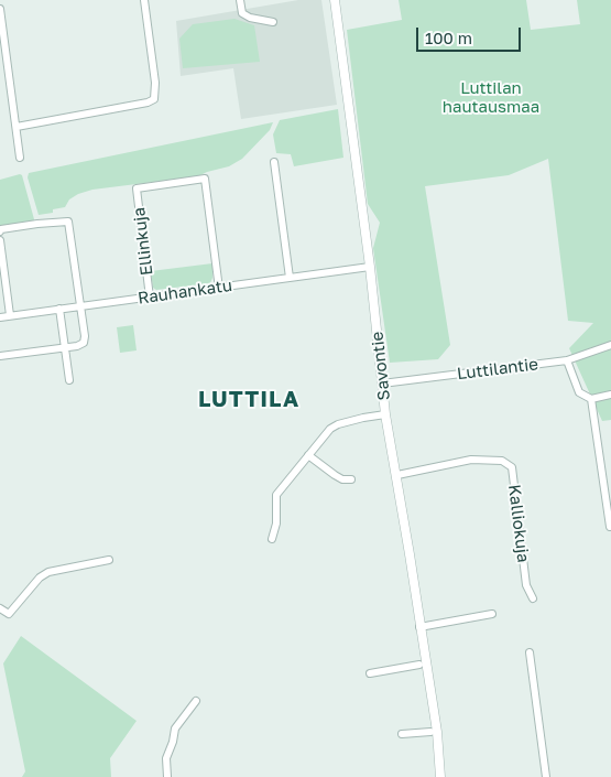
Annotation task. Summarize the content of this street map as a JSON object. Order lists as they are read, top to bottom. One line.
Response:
{"streets":{"street":["Ellinkuja","Rauhankatu","Savontie","Luttilantie","Kalliokuja"]},"crossings":[["Ellinkuja","Rauhankatu"],["Rauhankatu","Savontie"],["Savontie","Luttilantie"],["Savontie","Kalliokuja"]],"districts":["LUTTILA"],"parks":["Luttilan hautausmaa"],"scale_bar":"100 m"}
